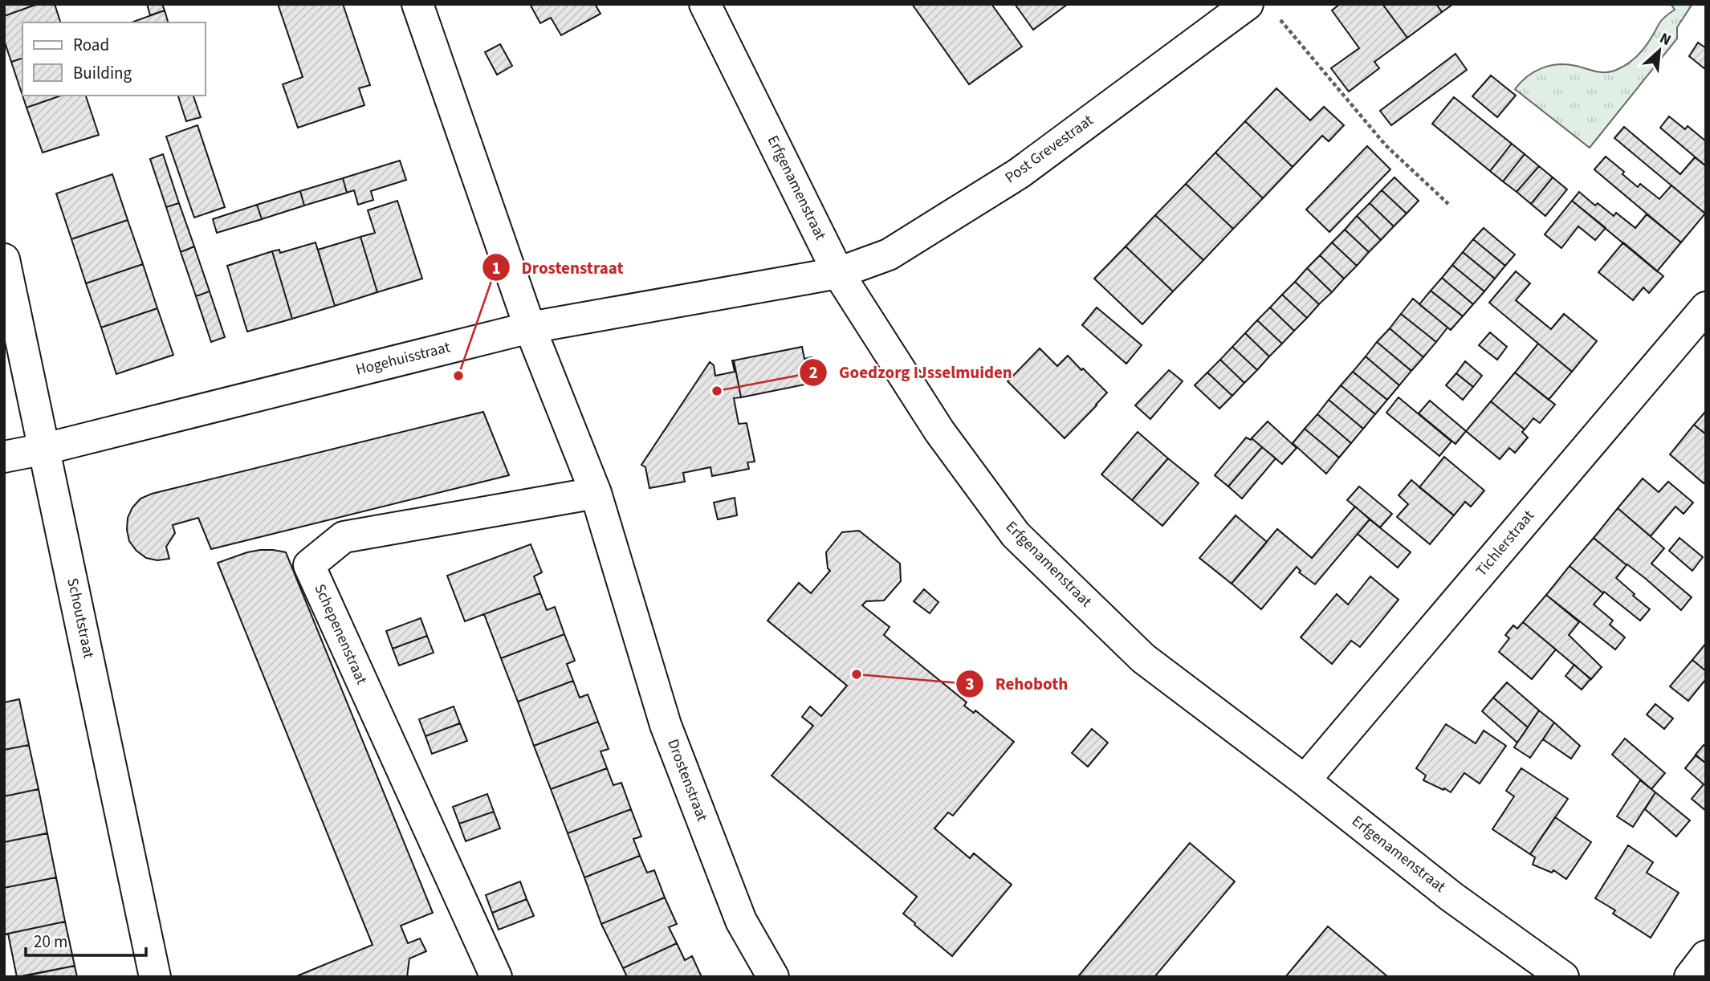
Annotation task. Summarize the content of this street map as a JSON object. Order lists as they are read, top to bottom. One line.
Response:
{"streets":{"street":["Post Grevestraat","Erfgenamenstraat","Hogehuisstraat","Tichlerstraat","Schoutstraat","Schepenenstraat","Drostenstraat"]},"crossings":[["Post Grevestraat","Erfgenamenstraat"],["Post Grevestraat","Hogehuisstraat"],["Erfgenamenstraat","Hogehuisstraat"],["Erfgenamenstraat","Tichlerstraat"],["Hogehuisstraat","Schoutstraat"],["Hogehuisstraat","Drostenstraat"],["Schepenenstraat","Drostenstraat"]],"places":["Drostenstraat","Goedzorg IJsselmuiden","Rehoboth"],"legend":["Road","Building"],"scale_bar":"20 m","north":"top right"}
